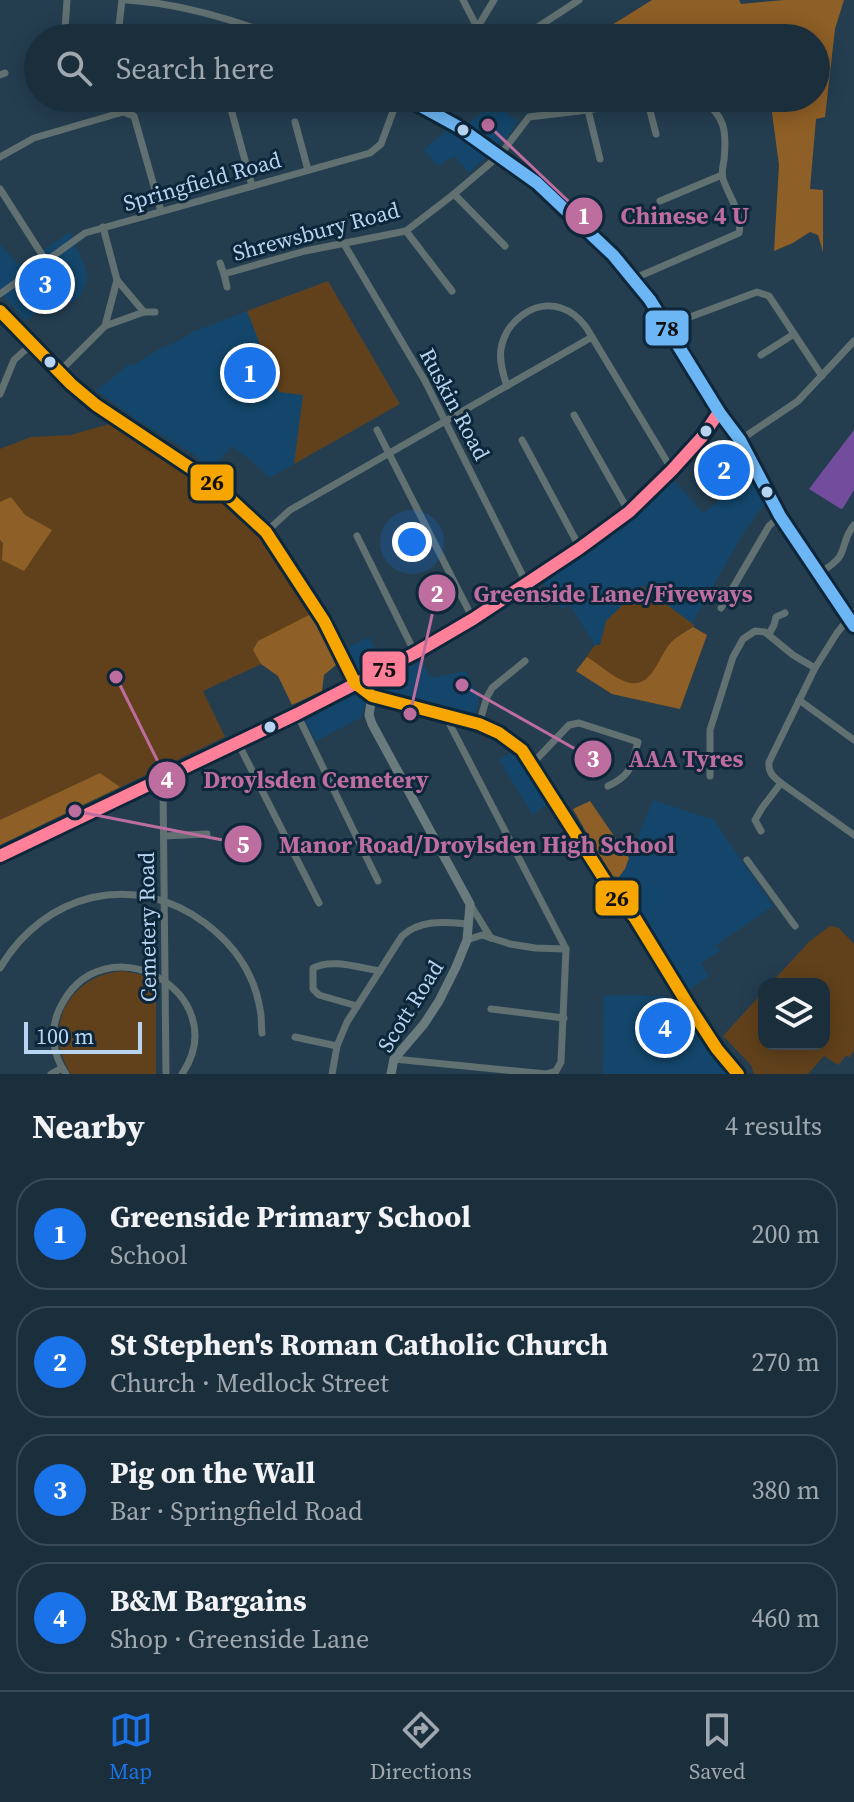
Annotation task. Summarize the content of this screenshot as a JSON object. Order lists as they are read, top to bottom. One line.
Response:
{"streets":{"street":["Springfield Road","Shrewsbury Road","Ruskin Road","Cemetery Road","Scott Road"]},"crossings":[["Shrewsbury Road","Ruskin Road"]],"places":["Chinese 4 U","Droylsden Cemetery","AAA Tyres","Greenside Lane/Fiveways","Manor Road/Droylsden High School"],"lines":["transit line 78","transit line 26","transit line 75"],"scale_bar":"100 m","page":{"search":"Search here","pins":["3","1","2","4"],"scale":"100 m","heading":["Nearby","4 results"],"list":[{"mark":"1","name":"Greenside Primary School","note":"School","value":"200 m"},{"mark":"2","name":"St Stephen's Roman Catholic Church","note":"Church · Medlock Street","value":"270 m"},{"mark":"3","name":"Pig on the Wall","note":"Bar · Springfield Road","value":"380 m"},{"mark":"4","name":"B&M Bargains","note":"Shop · Greenside Lane","value":"460 m"}],"nav":["Map","Directions","Saved"]}}
